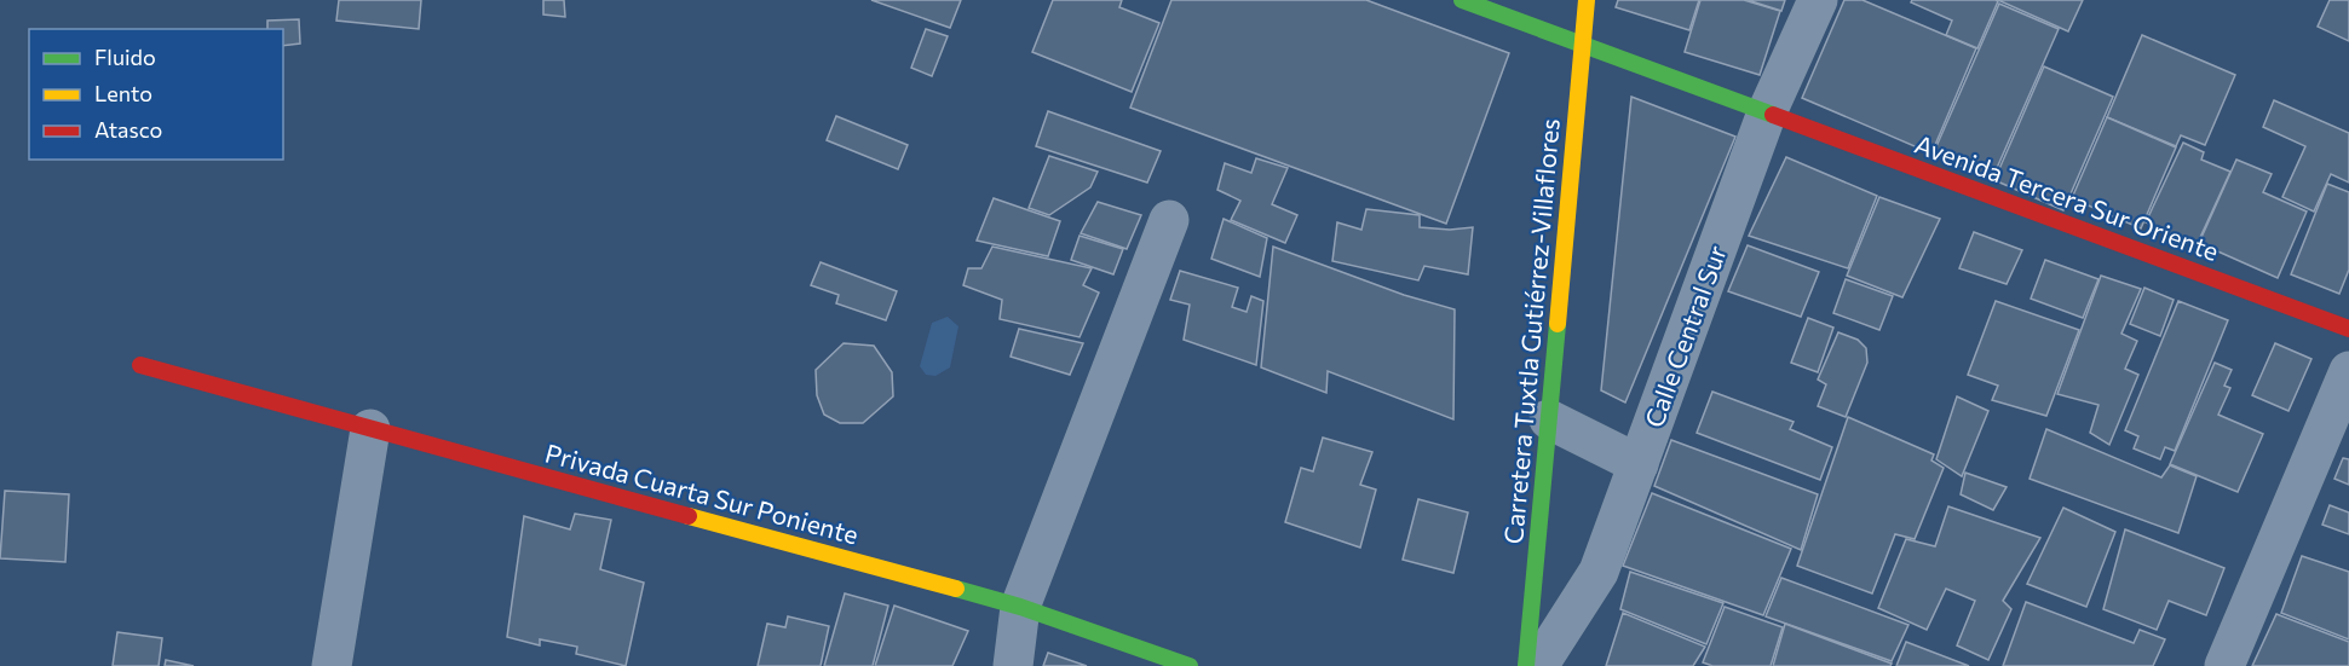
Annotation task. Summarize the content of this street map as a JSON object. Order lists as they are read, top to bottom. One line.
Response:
{"streets":{"street":["Avenida Tercera Sur Oriente","Carretera Tuxtla Gutiérrez-Villaflores","Calle Central Sur","Privada Cuarta Sur Poniente"]},"crossings":[["Avenida Tercera Sur Oriente","Carretera Tuxtla Gutiérrez-Villaflores"],["Avenida Tercera Sur Oriente","Calle Central Sur"]],"legend":["Fluido","Lento","Atasco"]}
